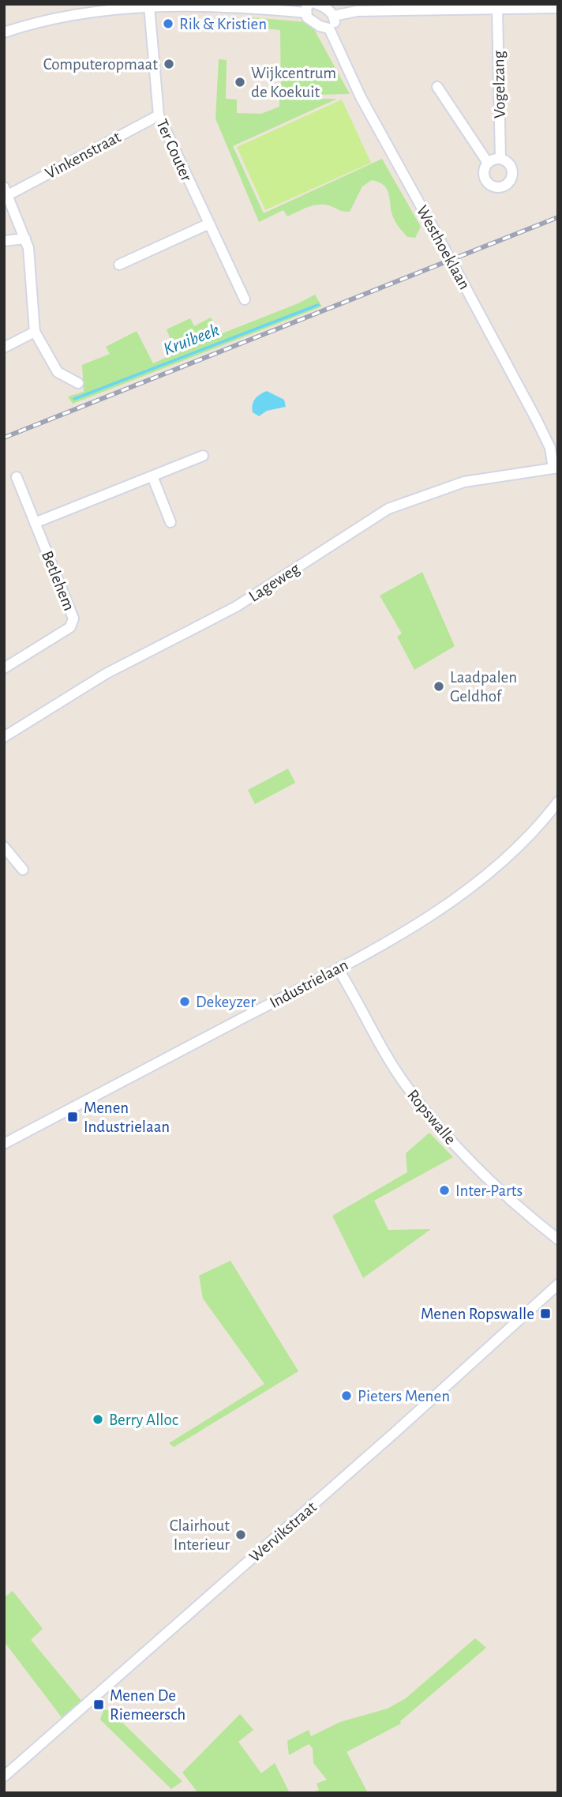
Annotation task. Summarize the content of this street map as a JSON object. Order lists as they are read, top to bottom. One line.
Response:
{"streets":{"street":["Vogelzang","Ter Couter","Vinkenstraat","Westhoeklaan","Betlehem","Lageweg","Industrielaan","Ropswalle","Wervikstraat"]},"crossings":[["Ter Couter","Vinkenstraat"],["Westhoeklaan","Lageweg"],["Industrielaan","Ropswalle"]],"water":["Kruibeek"],"places":{"other":["Rik & Kristien","Computeropmaat","Wijkcentrum de Koekuit","Laadpalen Geldhof","Dekeyzer","Inter-Parts","Pieters Menen","Berry Alloc","Clairhout Interieur"],"transit":["Menen Industrielaan","Menen Ropswalle","Menen De Riemeersch"]}}
